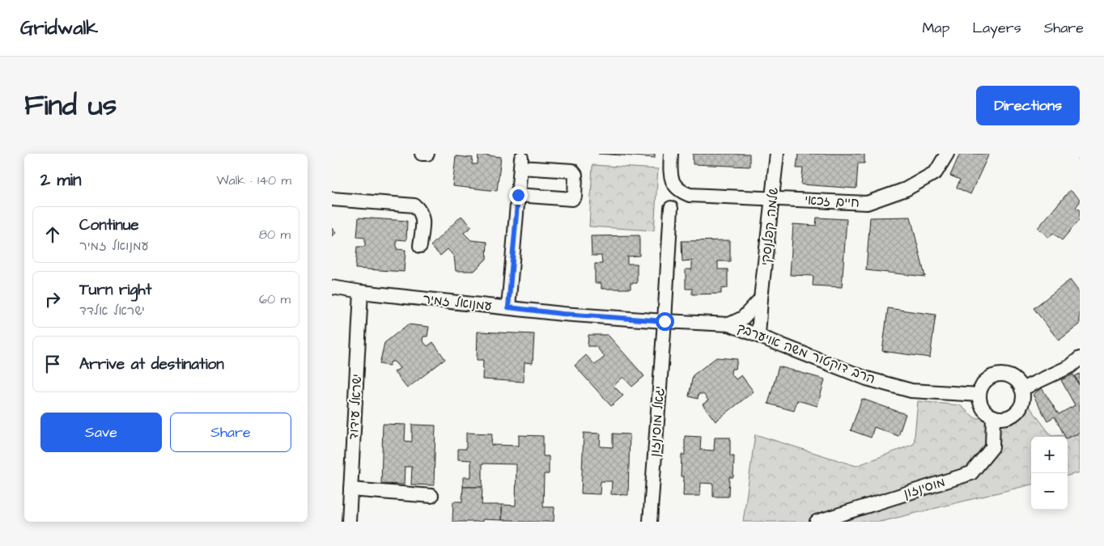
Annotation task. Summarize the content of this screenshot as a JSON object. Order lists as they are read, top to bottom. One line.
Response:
{"streets":{"street":["חיים זכאי","שלמה קפלנסקי","עמנואל זמיר","הרב דוקטור משה אויערבך","ישראל עידוד","יגאל מוסינזון","מוסינזון"]},"crossings":[["חיים זכאי","שלמה קפלנסקי"],["שלמה קפלנסקי","הרב דוקטור משה אויערבך"],["עמנואל זמיר","הרב דוקטור משה אויערבך"],["עמנואל זמיר","ישראל עידוד"],["עמנואל זמיר","יגאל מוסינזון"],["הרב דוקטור משה אויערבך","מוסינזון"]],"page":{"header":"Gridwalk","nav":["Map","Layers","Share"],"title":"Find us","buttons":["Directions",["Save","Share"]],"heading":["2 min","Walk · 140 m"],"list":[["Continue","עמנואל זמיר","80 m"],["Turn right","ישראל אלדד","60 m"],"Arrive at destination"],"map_buttons":["+","−"]}}
